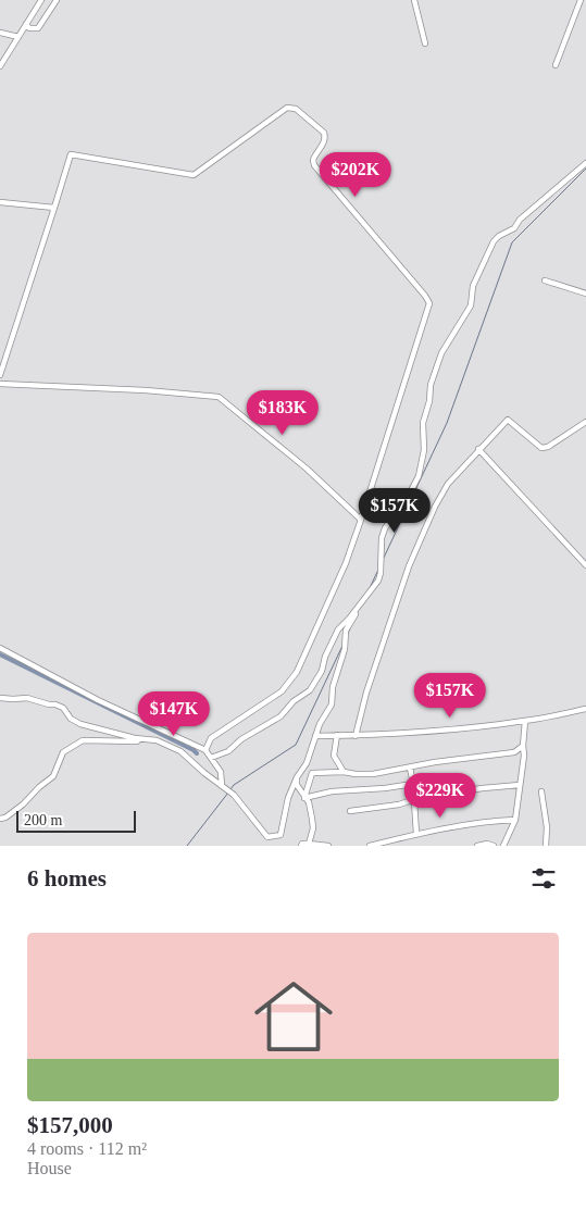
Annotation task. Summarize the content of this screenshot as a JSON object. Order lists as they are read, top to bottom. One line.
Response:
{"scale_bar":"200 m","page":{"price":["$202K","$183K","$157K","$157K","$147K","$229K"],"scale":"200 m","heading":"6 homes","list":[{"name":"$157,000","note":"4 rooms · 112 m² · House"}]}}
